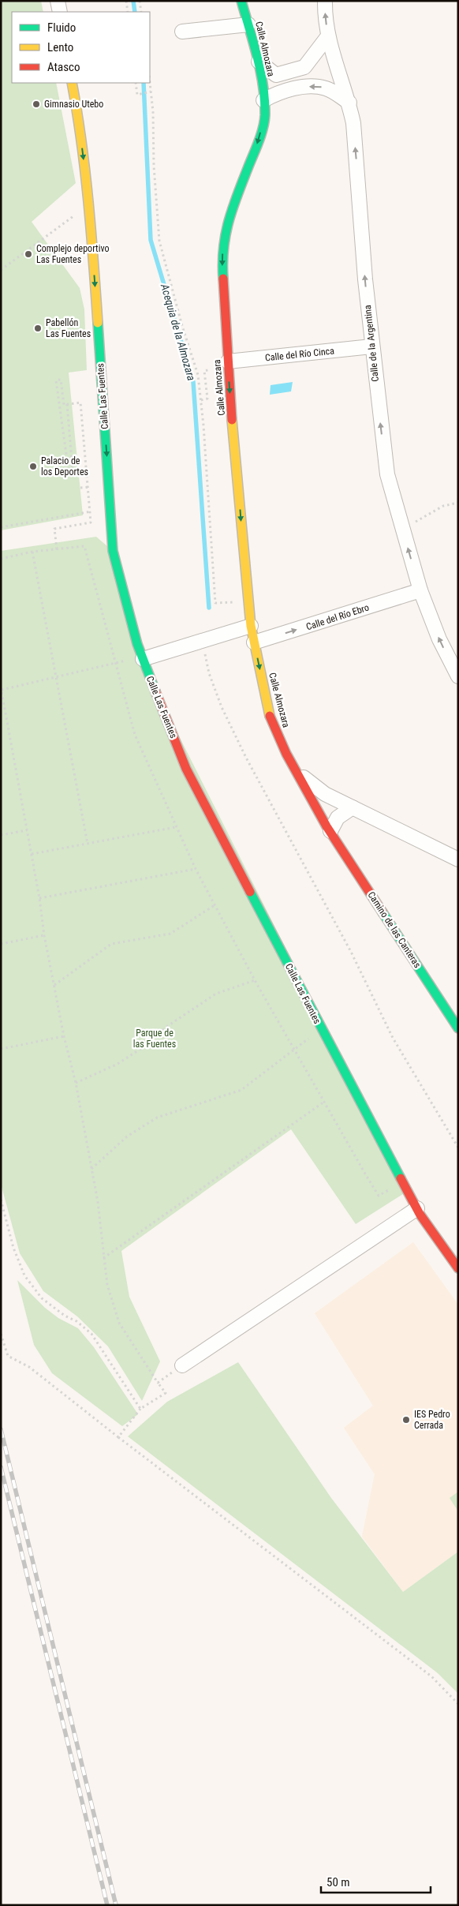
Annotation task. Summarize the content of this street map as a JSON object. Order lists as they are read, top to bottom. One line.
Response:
{"streets":{"street":["Calle Almozara","Calle de la Argentina","Calle del Río Cinca","Calle Las Fuentes","Calle del Río Ebro","Camino de las Canteras"]},"crossings":[["Calle Almozara","Calle del Río Cinca"],["Calle Almozara","Calle del Río Ebro"],["Calle Almozara","Camino de las Canteras"],["Calle de la Argentina","Calle del Río Cinca"],["Calle de la Argentina","Calle del Río Ebro"]],"one_way":["Calle Almozara","Calle de la Argentina","Calle Las Fuentes","Calle del Río Ebro"],"water":["Acequia de la Almozara"],"parks":["Parque de las Fuentes"],"places":["Gimnasio Utebo","Complejo deportivo Las Fuentes","Pabellón Las Fuentes","Palacio de los Deportes","IES Pedro Cerrada"],"legend":["Fluido","Lento","Atasco"],"scale_bar":"50 m"}
